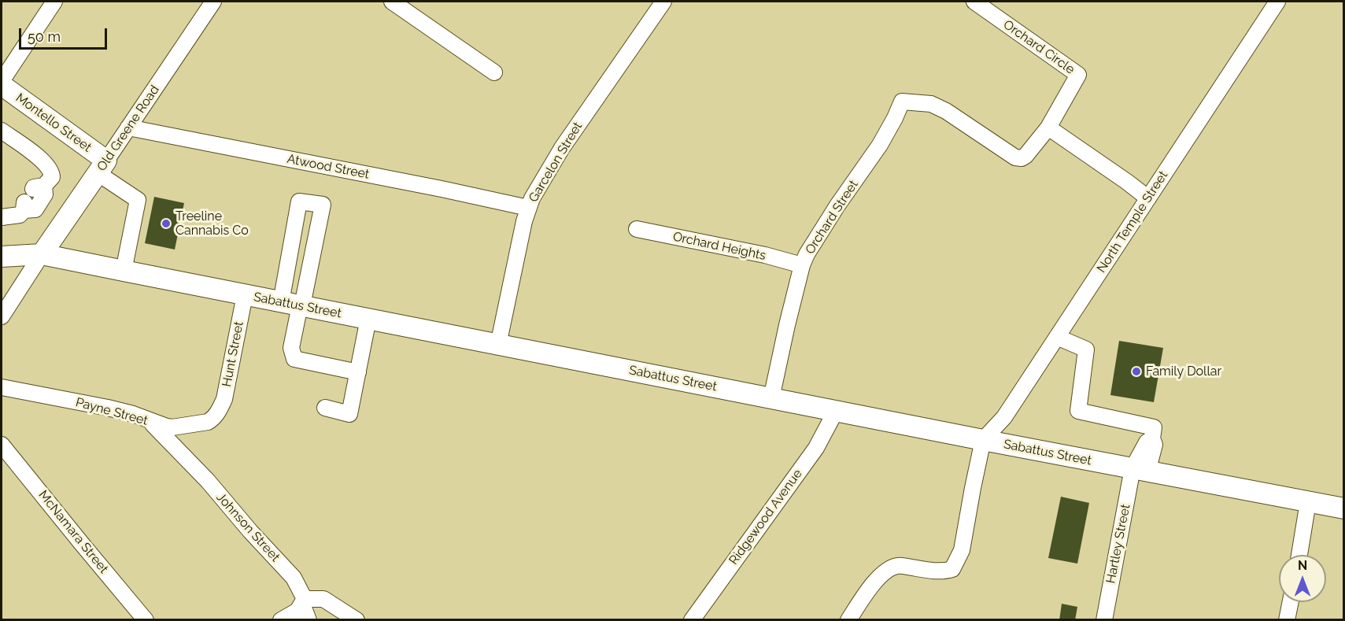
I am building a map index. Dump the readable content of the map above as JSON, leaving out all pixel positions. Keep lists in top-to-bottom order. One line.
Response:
{"streets":{"main road":["Montello Street","Old Greene Road","Sabattus Street"],"street":["Orchard Circle","Garcelon Street","Atwood Street","Orchard Street","North Temple Street","Orchard Heights","Hunt Street","Payne Street","Ridgewood Avenue","Johnson Street","McNamara Street","Hartley Street"]},"crossings":[["Orchard Circle","Orchard Street"],["Montello Street","Old Greene Road"],["Old Greene Road","Atwood Street"],["Old Greene Road","Sabattus Street"],["Garcelon Street","Atwood Street"],["Garcelon Street","Sabattus Street"],["Orchard Street","Orchard Heights"],["Orchard Street","Sabattus Street"],["North Temple Street","Sabattus Street"],["North Temple Street","Hartley Street"],["Sabattus Street","Hunt Street"],["Sabattus Street","Ridgewood Avenue"],["Sabattus Street","Hartley Street"],["Hunt Street","Payne Street"],["Payne Street","Johnson Street"]],"places":["Treeline Cannabis Co","Family Dollar"],"scale_bar":"50 m","north":"top"}
